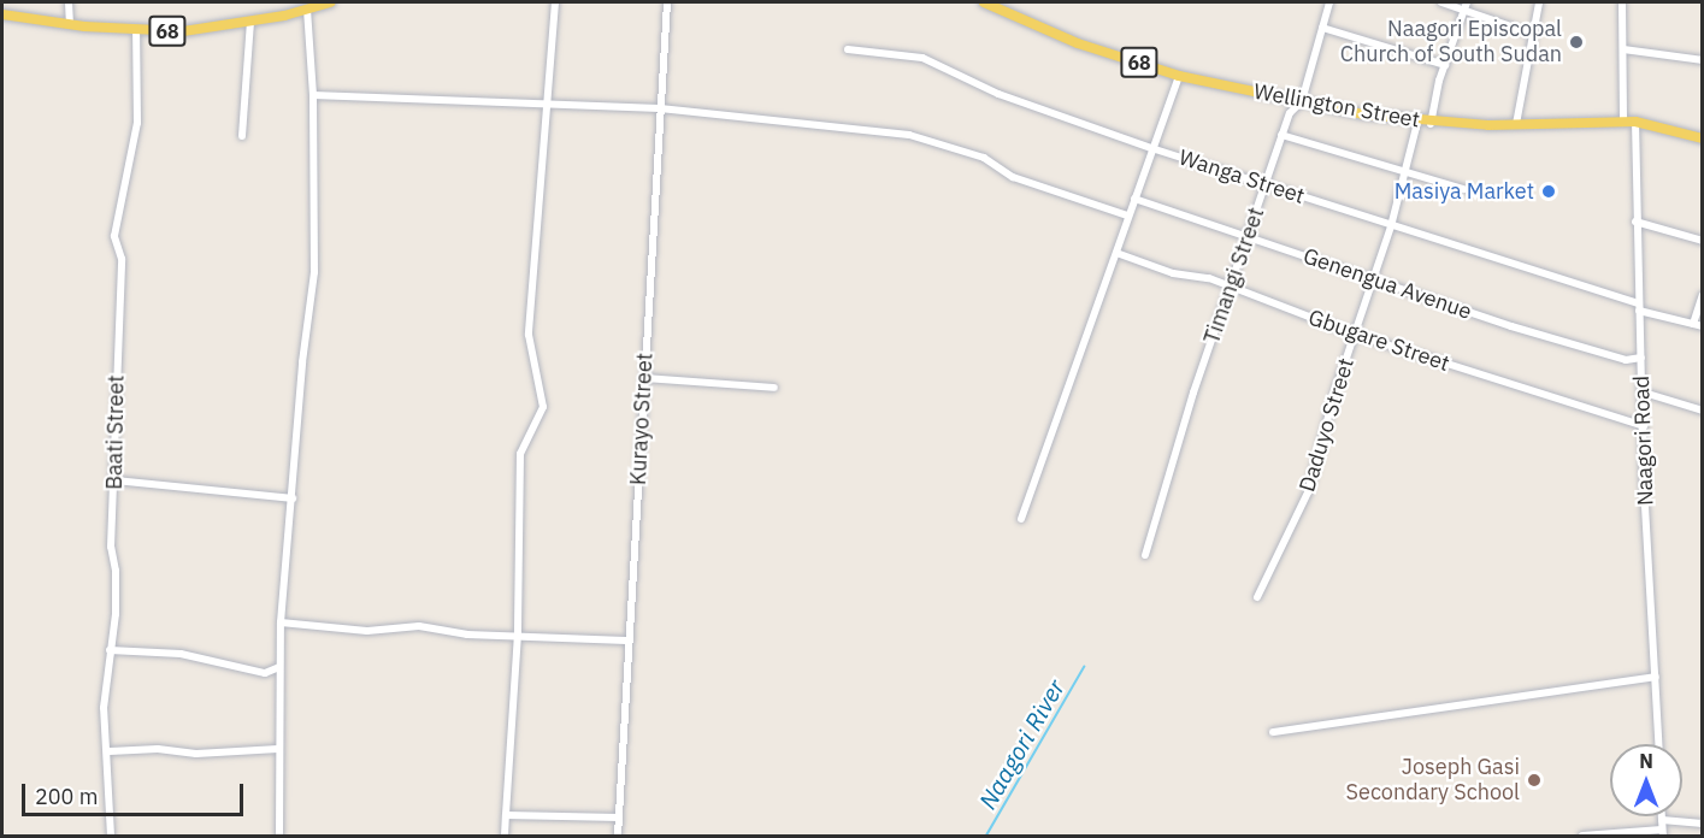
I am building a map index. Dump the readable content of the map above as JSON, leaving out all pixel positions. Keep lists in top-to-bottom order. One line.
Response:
{"streets":{"main road":["68","Wellington Street"],"street":["Wanga Street","Timangi Street","Genengua Avenue","Gbugare Street","Kurayo Street","Daduyo Street","Baati Street","Naagori Road"]},"crossings":[["68","Baati Street"],["Wellington Street","Timangi Street"],["Wellington Street","Daduyo Street"],["Wellington Street","Naagori Road"],["Wanga Street","Timangi Street"],["Wanga Street","Daduyo Street"],["Wanga Street","Naagori Road"],["Timangi Street","Genengua Avenue"],["Timangi Street","Gbugare Street"],["Genengua Avenue","Daduyo Street"],["Genengua Avenue","Naagori Road"],["Gbugare Street","Daduyo Street"],["Gbugare Street","Naagori Road"]],"water":["Naagori River"],"places":["Naagori Episcopal Church of South Sudan","Masiya Market","Joseph Gasi Secondary School"],"scale_bar":"200 m","north":"top"}
